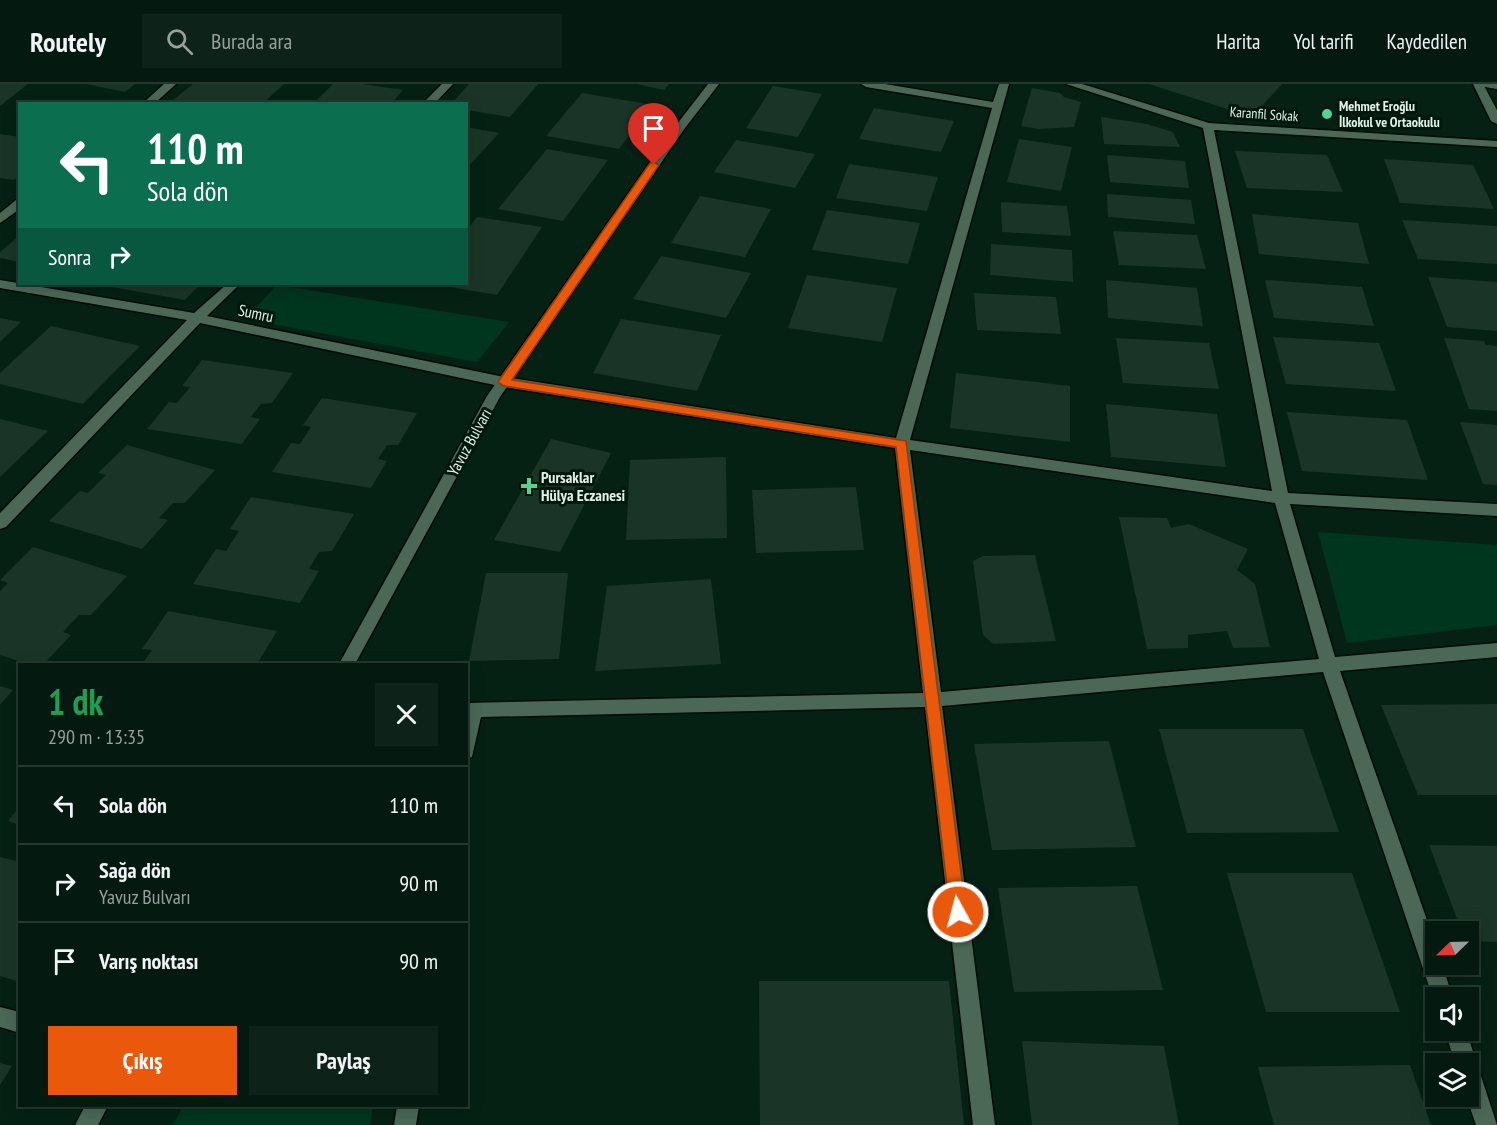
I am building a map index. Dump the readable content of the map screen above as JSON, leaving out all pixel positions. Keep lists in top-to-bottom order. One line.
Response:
{"streets":{"street":["Karanfil Sokak","Sumru","Yavuz Bulvarı"]},"crossings":[["Sumru","Yavuz Bulvarı"]],"places":{"other":["Mehmet Eroğlu İlkokul ve Ortaokulu"],"health":["Pursaklar Hülya Eczanesi"]},"north":"bottom left","page":{"header":"Routely","search":"Burada ara","nav":["Harita","Yol tarifi","Kaydedilen"],"turn":["110 m","Sola dön"],"then":"Sonra","heading":["1 dk","290 m · 13:35"],"list":[{"name":"Sola dön","value":"110 m"},{"name":"Sağa dön","note":"Yavuz Bulvarı","value":"90 m"},{"name":"Varış noktası","value":"90 m"}],"buttons":["Çıkış","Paylaş"]}}
